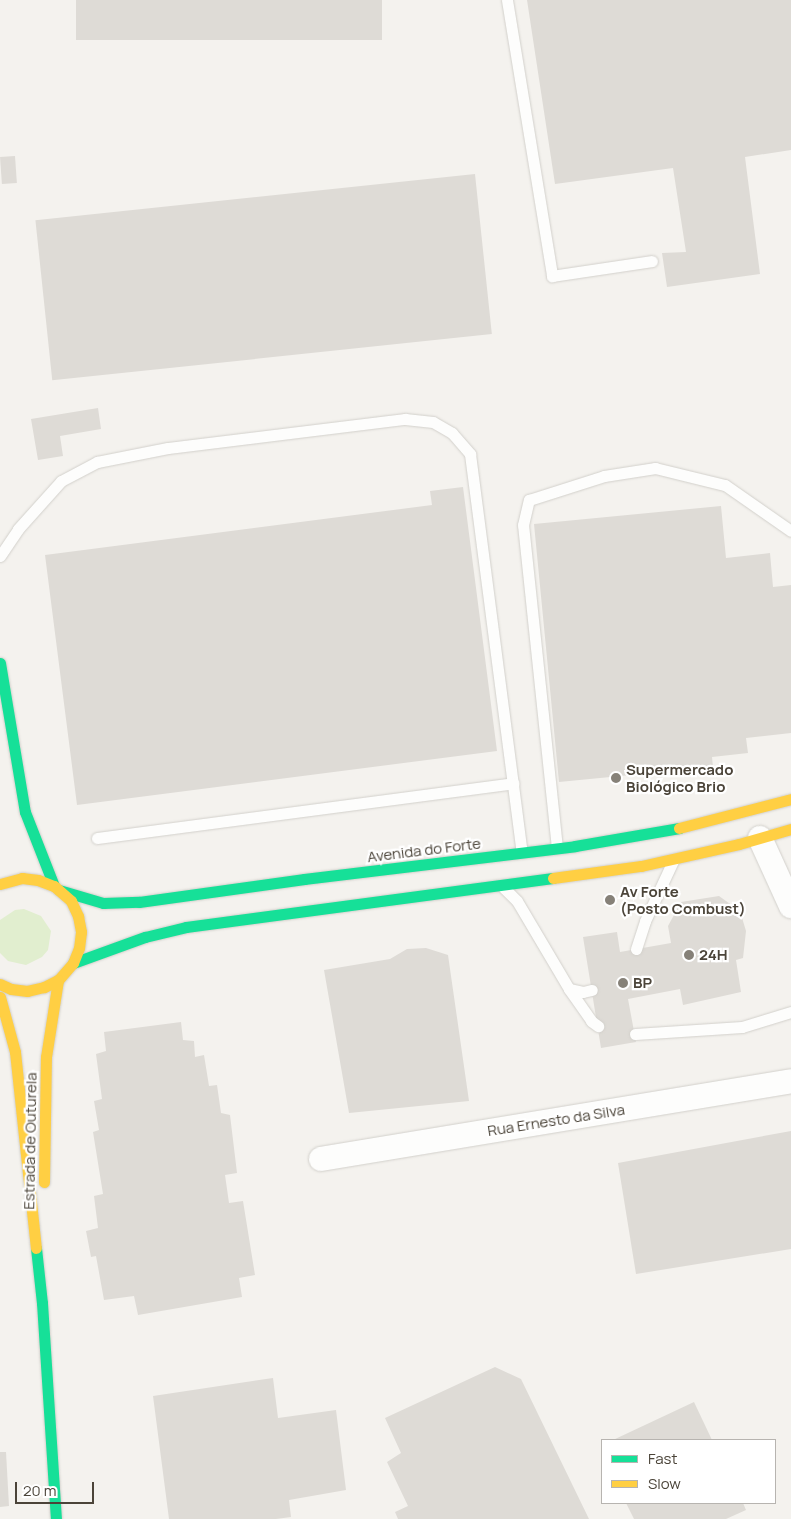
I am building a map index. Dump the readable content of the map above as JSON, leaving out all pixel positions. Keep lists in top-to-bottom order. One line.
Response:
{"streets":{"street":["Avenida do Forte","Rua Ernesto da Silva","Estrada de Outurela"]},"places":["Supermercado Biológico Brio","Av Forte (Posto Combust)","24H","BP"],"legend":["Fast","Slow"],"scale_bar":"20 m"}
